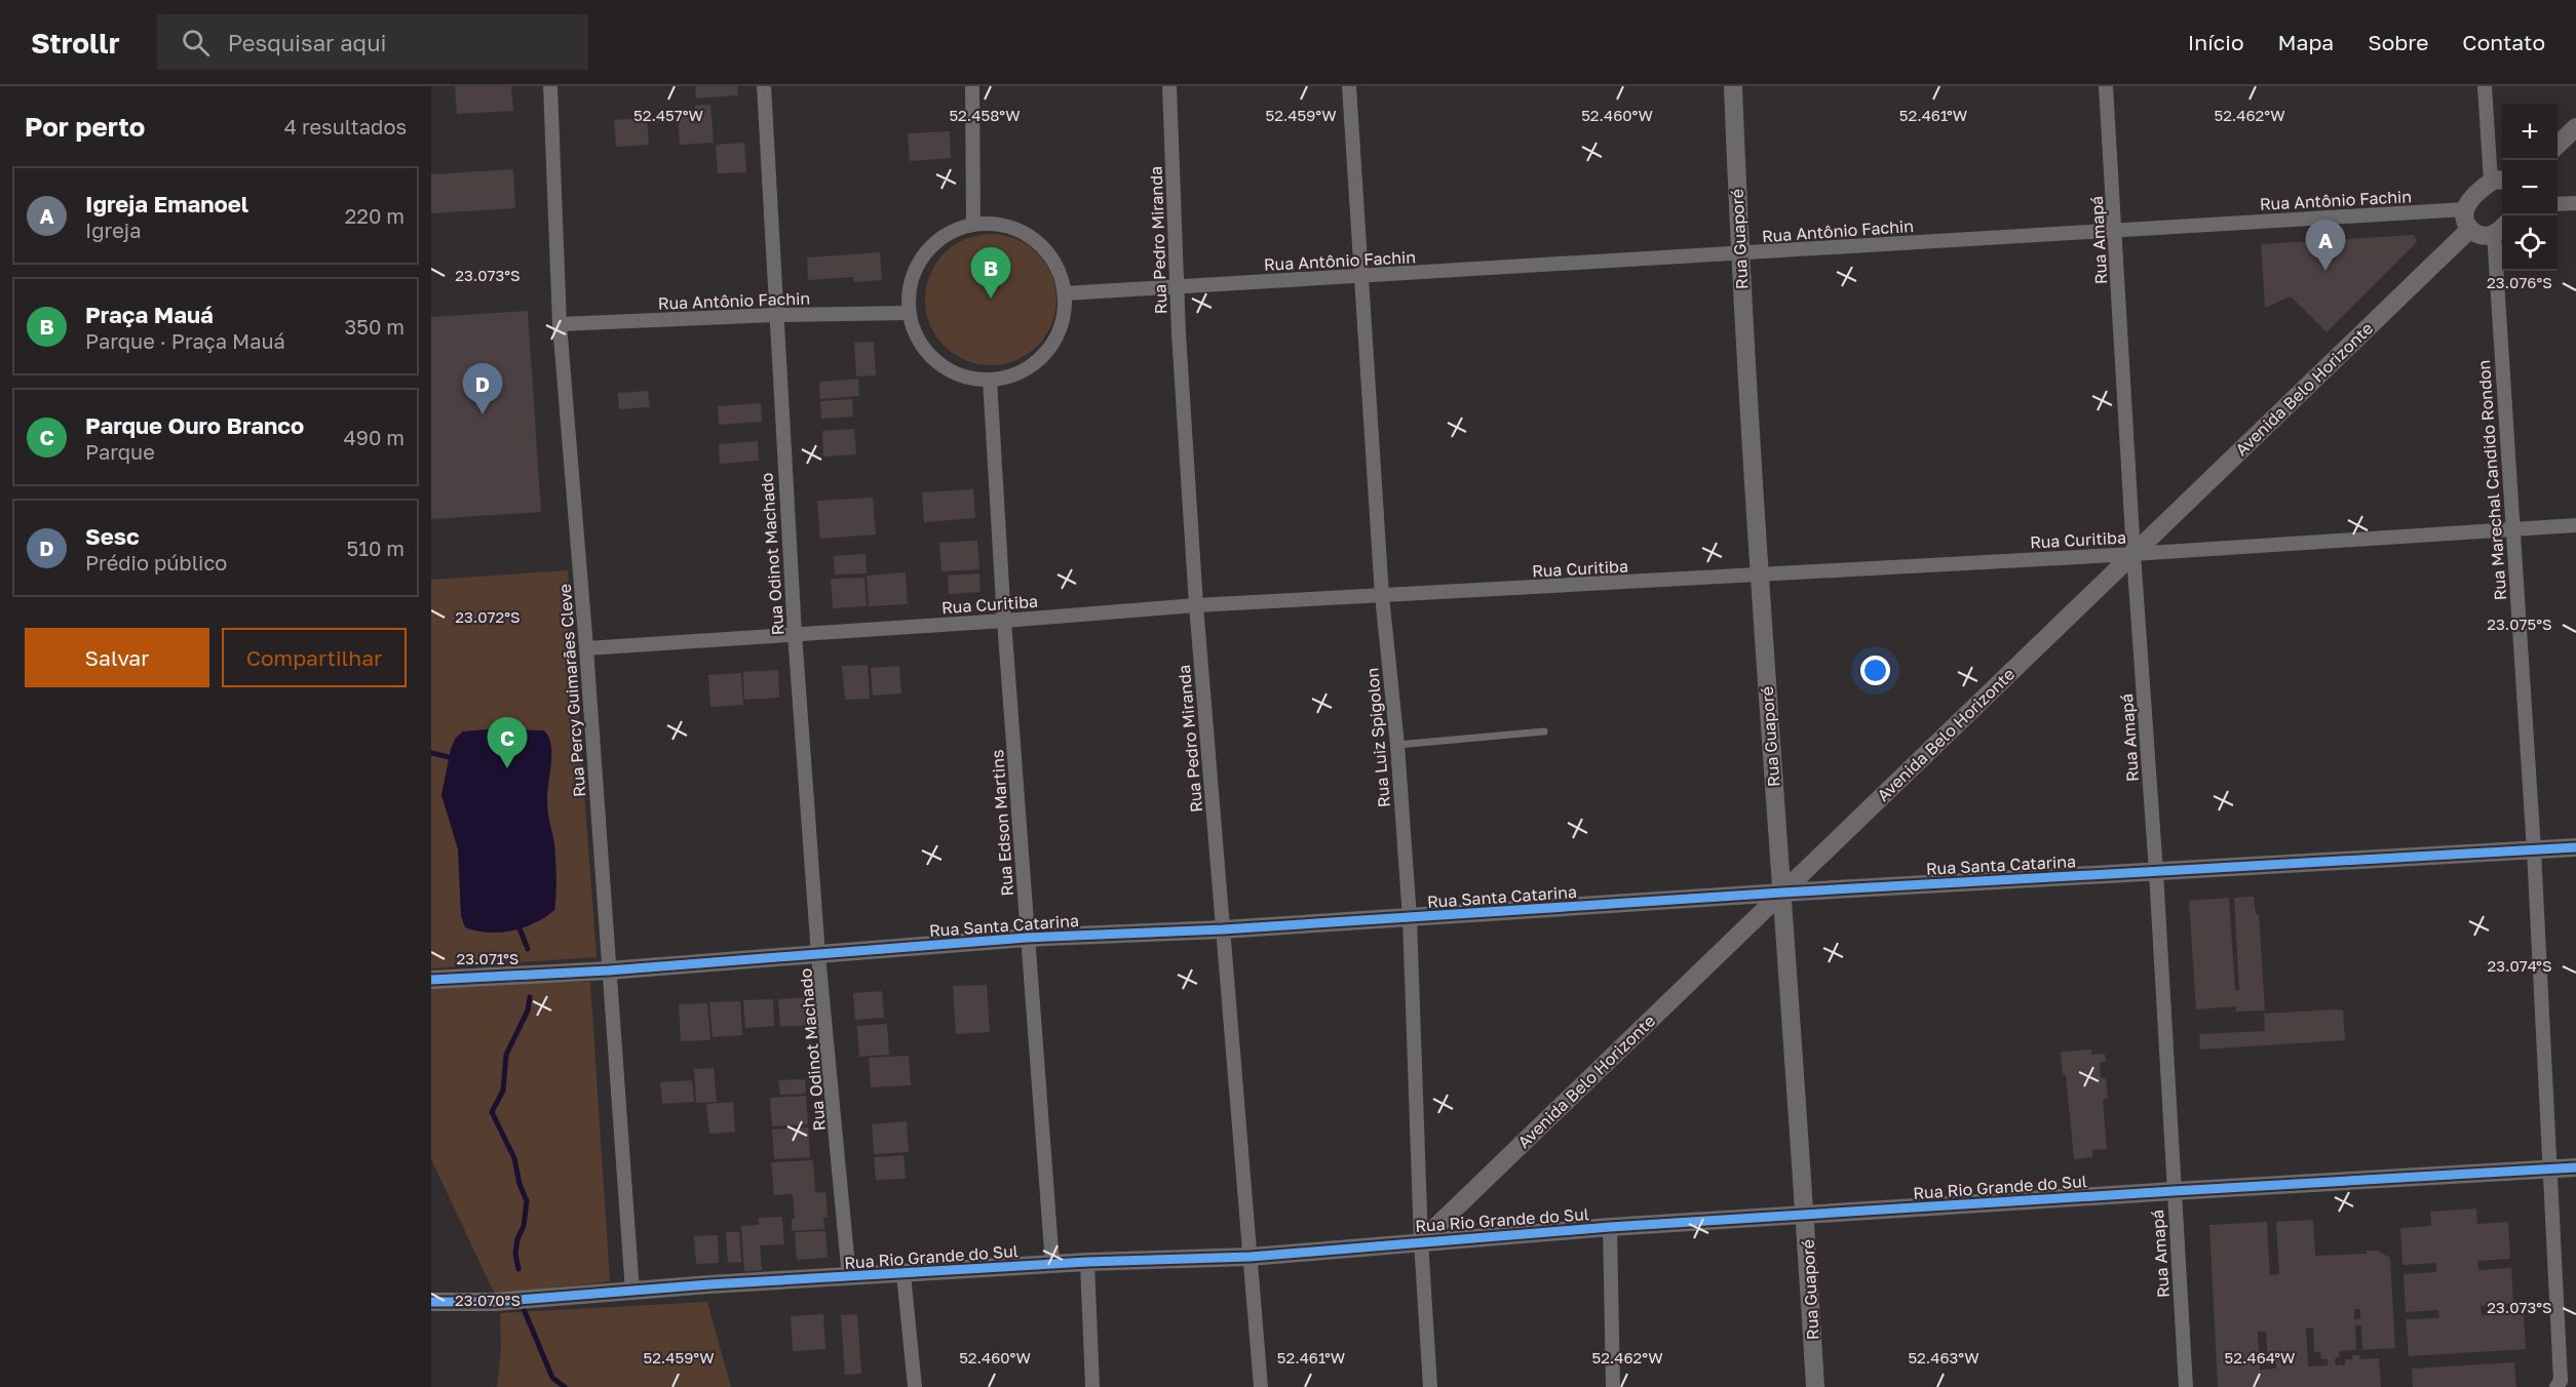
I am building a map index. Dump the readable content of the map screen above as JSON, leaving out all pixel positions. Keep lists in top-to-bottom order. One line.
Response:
{"streets":{"street":["Rua Antônio Fachin","Rua Guaporé","Rua Pedro Miranda","Rua Amapá","Avenida Belo Horizonte","Rua Marechal Candido Rondon","Rua Curitiba","Rua Odinot Machado","Rua Percy Guimarães Cleve","Rua Luiz Spigolon","Rua Edson Martins","Rua Santa Catarina","Rua Rio Grande do Sul"]},"crossings":[["Rua Antônio Fachin","Rua Guaporé"],["Rua Antônio Fachin","Rua Pedro Miranda"],["Rua Antônio Fachin","Rua Amapá"],["Rua Antônio Fachin","Rua Odinot Machado"],["Rua Antônio Fachin","Rua Percy Guimarães Cleve"],["Rua Antônio Fachin","Rua Luiz Spigolon"],["Rua Antônio Fachin","Rua Edson Martins"],["Rua Guaporé","Avenida Belo Horizonte"],["Rua Guaporé","Rua Curitiba"],["Rua Guaporé","Rua Santa Catarina"],["Rua Guaporé","Rua Rio Grande do Sul"],["Rua Pedro Miranda","Rua Curitiba"],["Rua Pedro Miranda","Rua Santa Catarina"],["Rua Pedro Miranda","Rua Rio Grande do Sul"],["Rua Amapá","Avenida Belo Horizonte"],["Rua Amapá","Rua Curitiba"],["Rua Amapá","Rua Santa Catarina"],["Rua Amapá","Rua Rio Grande do Sul"],["Avenida Belo Horizonte","Rua Curitiba"],["Avenida Belo Horizonte","Rua Luiz Spigolon"],["Avenida Belo Horizonte","Rua Santa Catarina"],["Avenida Belo Horizonte","Rua Rio Grande do Sul"],["Rua Marechal Candido Rondon","Rua Curitiba"],["Rua Marechal Candido Rondon","Rua Santa Catarina"],["Rua Marechal Candido Rondon","Rua Rio Grande do Sul"],["Rua Curitiba","Rua Odinot Machado"],["Rua Curitiba","Rua Percy Guimarães Cleve"],["Rua Curitiba","Rua Luiz Spigolon"],["Rua Curitiba","Rua Edson Martins"],["Rua Odinot Machado","Rua Santa Catarina"],["Rua Odinot Machado","Rua Rio Grande do Sul"],["Rua Percy Guimarães Cleve","Rua Santa Catarina"],["Rua Percy Guimarães Cleve","Rua Rio Grande do Sul"],["Rua Luiz Spigolon","Rua Santa Catarina"],["Rua Luiz Spigolon","Rua Rio Grande do Sul"],["Rua Edson Martins","Rua Santa Catarina"],["Rua Edson Martins","Rua Rio Grande do Sul"]],"page":{"header":"Strollr","search":"Pesquisar aqui","nav":["Início","Mapa","Sobre","Contato"],"heading":["Por perto","4 resultados"],"map_buttons":["+","−"],"list":[{"mark":"A","name":"Igreja Emanoel","note":"Igreja","value":"220 m"},{"mark":"B","name":"Praça Mauá","note":"Parque · Praça Mauá","value":"350 m"},{"mark":"C","name":"Parque Ouro Branco","note":"Parque","value":"490 m"},{"mark":"D","name":"Sesc","note":"Prédio público","value":"510 m"}],"pins":["A","B","D","C"],"buttons":["Salvar","Compartilhar"]},"coordinates":["52.457°W","52.458°W","52.459°W","52.460°W","52.461°W","52.462°W","23.073°S","23.076°S","23.072°S","23.075°S","23.071°S","23.074°S","23.070°S","52.463°W","52.464°W"]}
